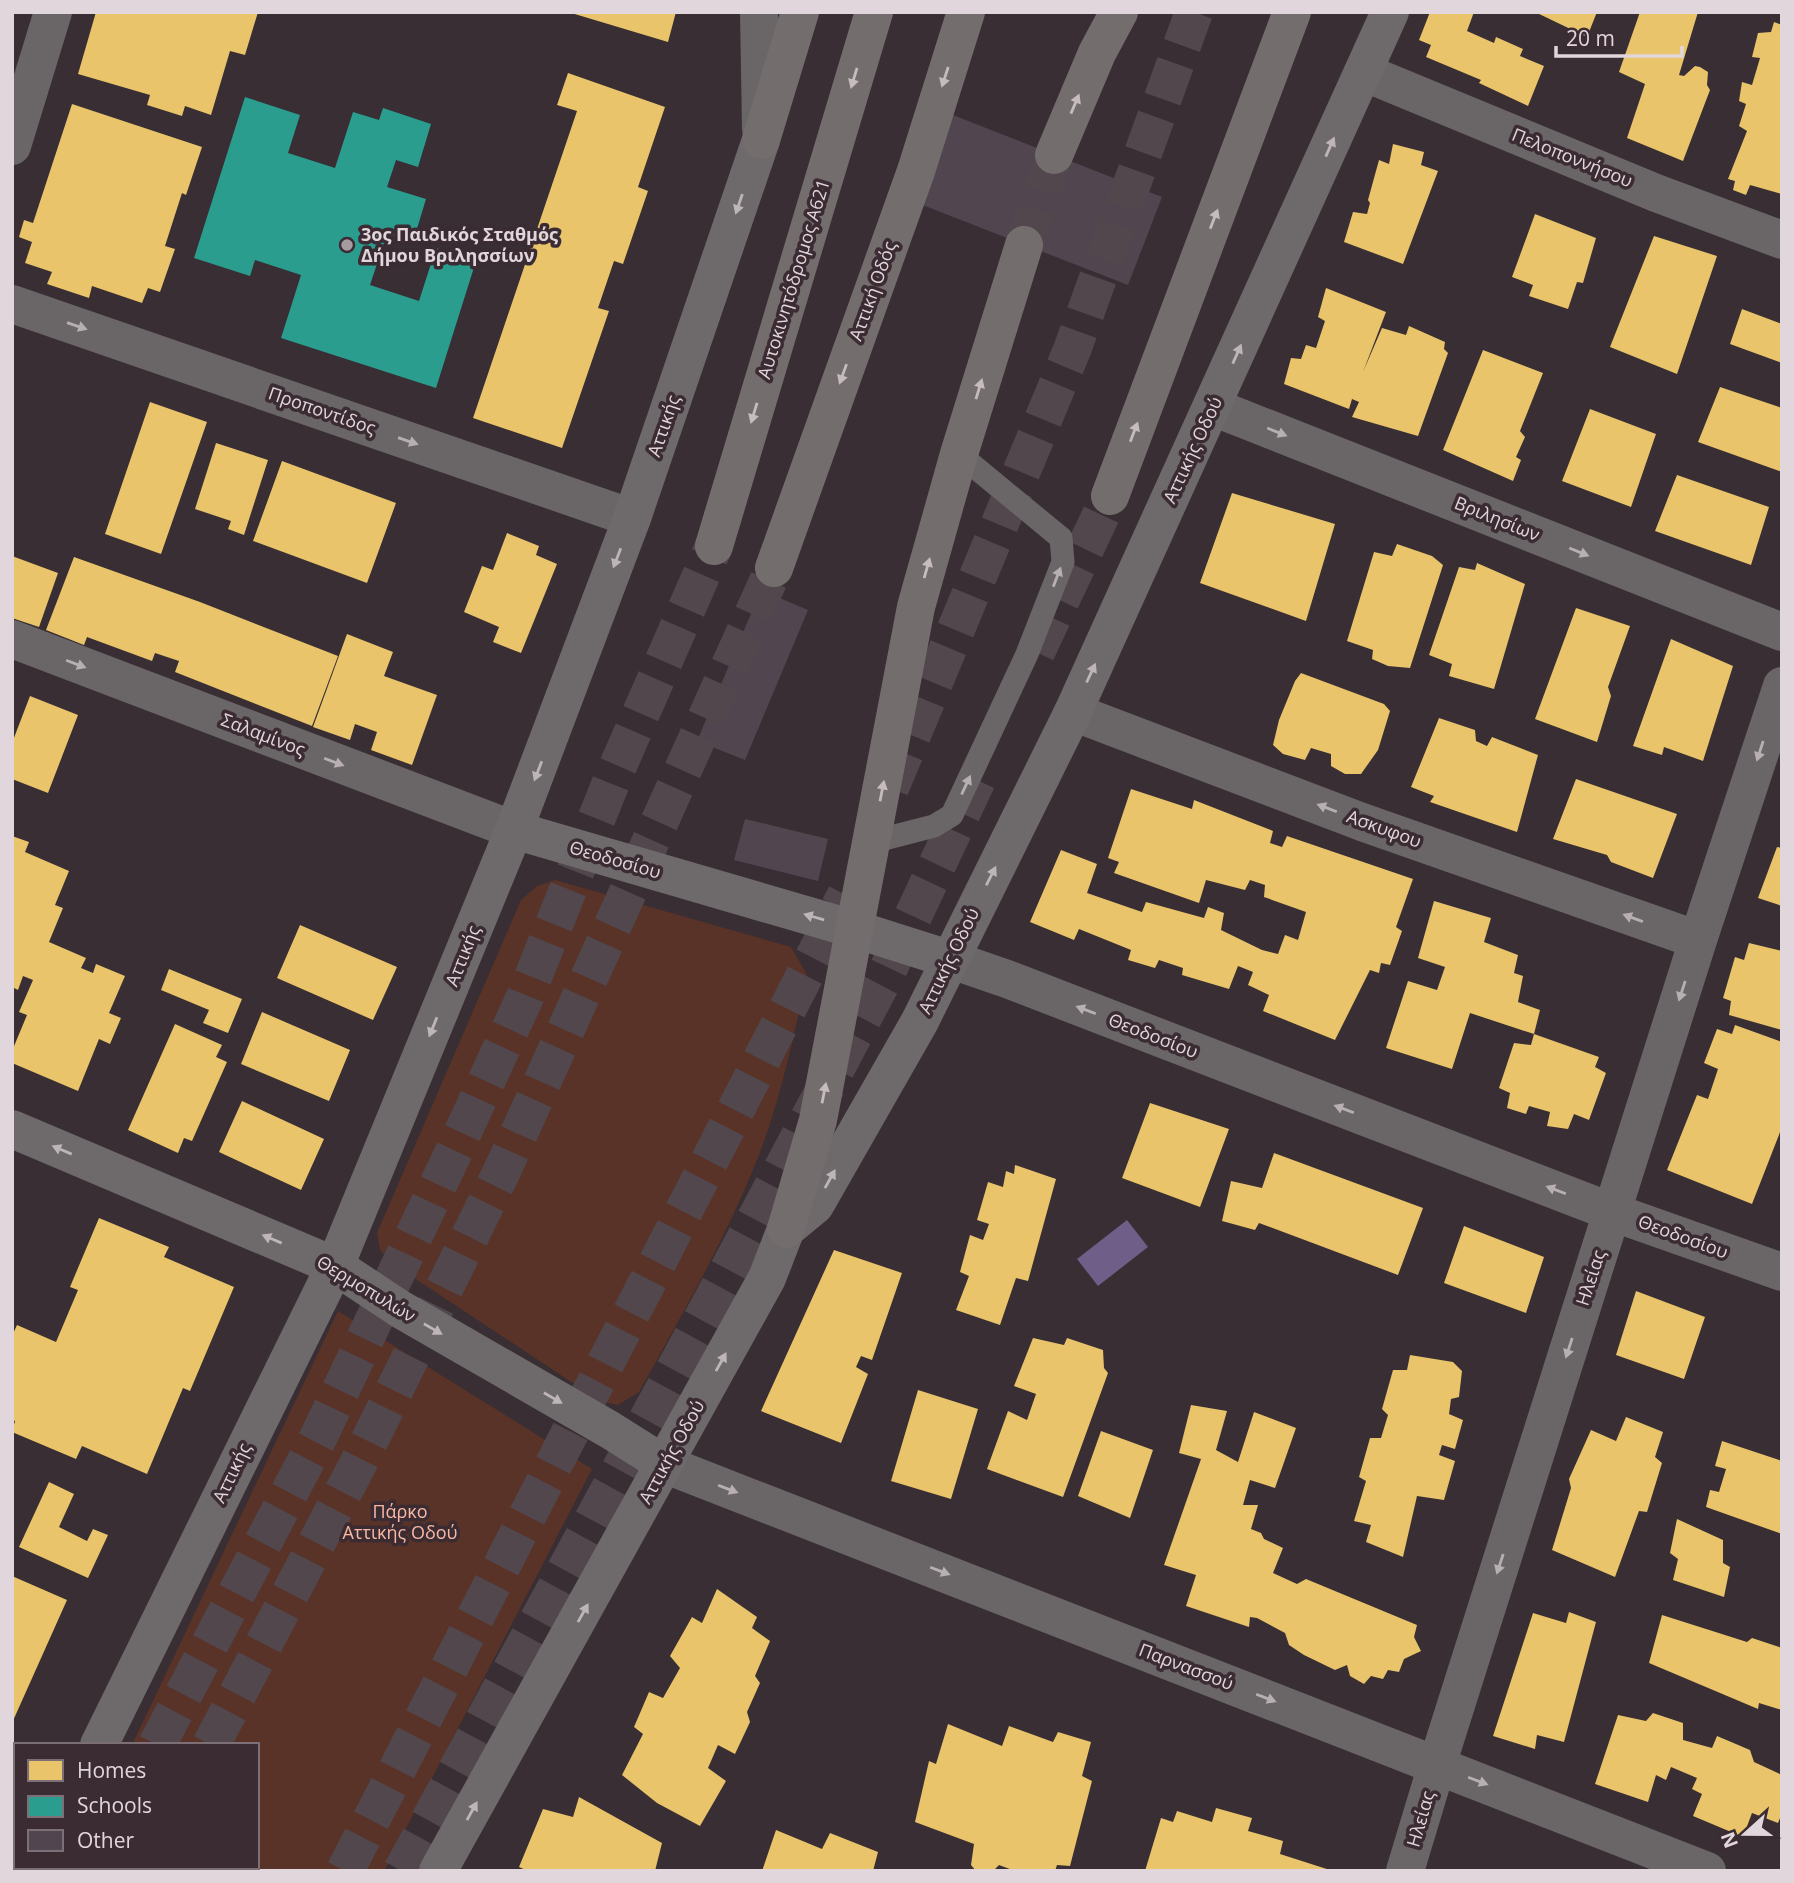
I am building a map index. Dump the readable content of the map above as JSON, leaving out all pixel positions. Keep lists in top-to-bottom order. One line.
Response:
{"streets":{"highway":["Αυτοκινητόδρομος Α621","Αττική Οδός"],"street":["Πελοποννήσου","Προποντίδος","Αττικής","Αττικής Οδού","Βριλησίων","Σαλαμίνος","Ασκυφου","Θεοδοσίου","Ηλείας","Θερμοπυλών","Παρνασσού"]},"crossings":[["Πελοποννήσου","Αττικής Οδού"],["Προποντίδος","Αττικής"],["Αττικής","Σαλαμίνος"],["Αττικής","Θεοδοσίου"],["Αττικής","Θερμοπυλών"],["Αττικής Οδού","Βριλησίων"],["Αττικής Οδού","Ασκυφου"],["Αττικής Οδού","Θεοδοσίου"],["Αττικής Οδού","Θερμοπυλών"],["Αττικής Οδού","Παρνασσού"],["Σαλαμίνος","Θεοδοσίου"],["Ασκυφου","Ηλείας"],["Θεοδοσίου","Ηλείας"],["Ηλείας","Παρνασσού"],["Θερμοπυλών","Παρνασσού"]],"one_way":["Προποντίδος","Αττικής","Αττικής Οδού","Βριλησίων","Σαλαμίνος","Ασκυφου","Θεοδοσίου","Ηλείας","Παρνασσού"],"parks":["Πάρκο Αττικής Οδού"],"places":["3ος Παιδικός Σταθμός Δήμου Βριλησσίων"],"legend":["Homes","Schools","Other"],"scale_bar":"20 m","north":"left"}
